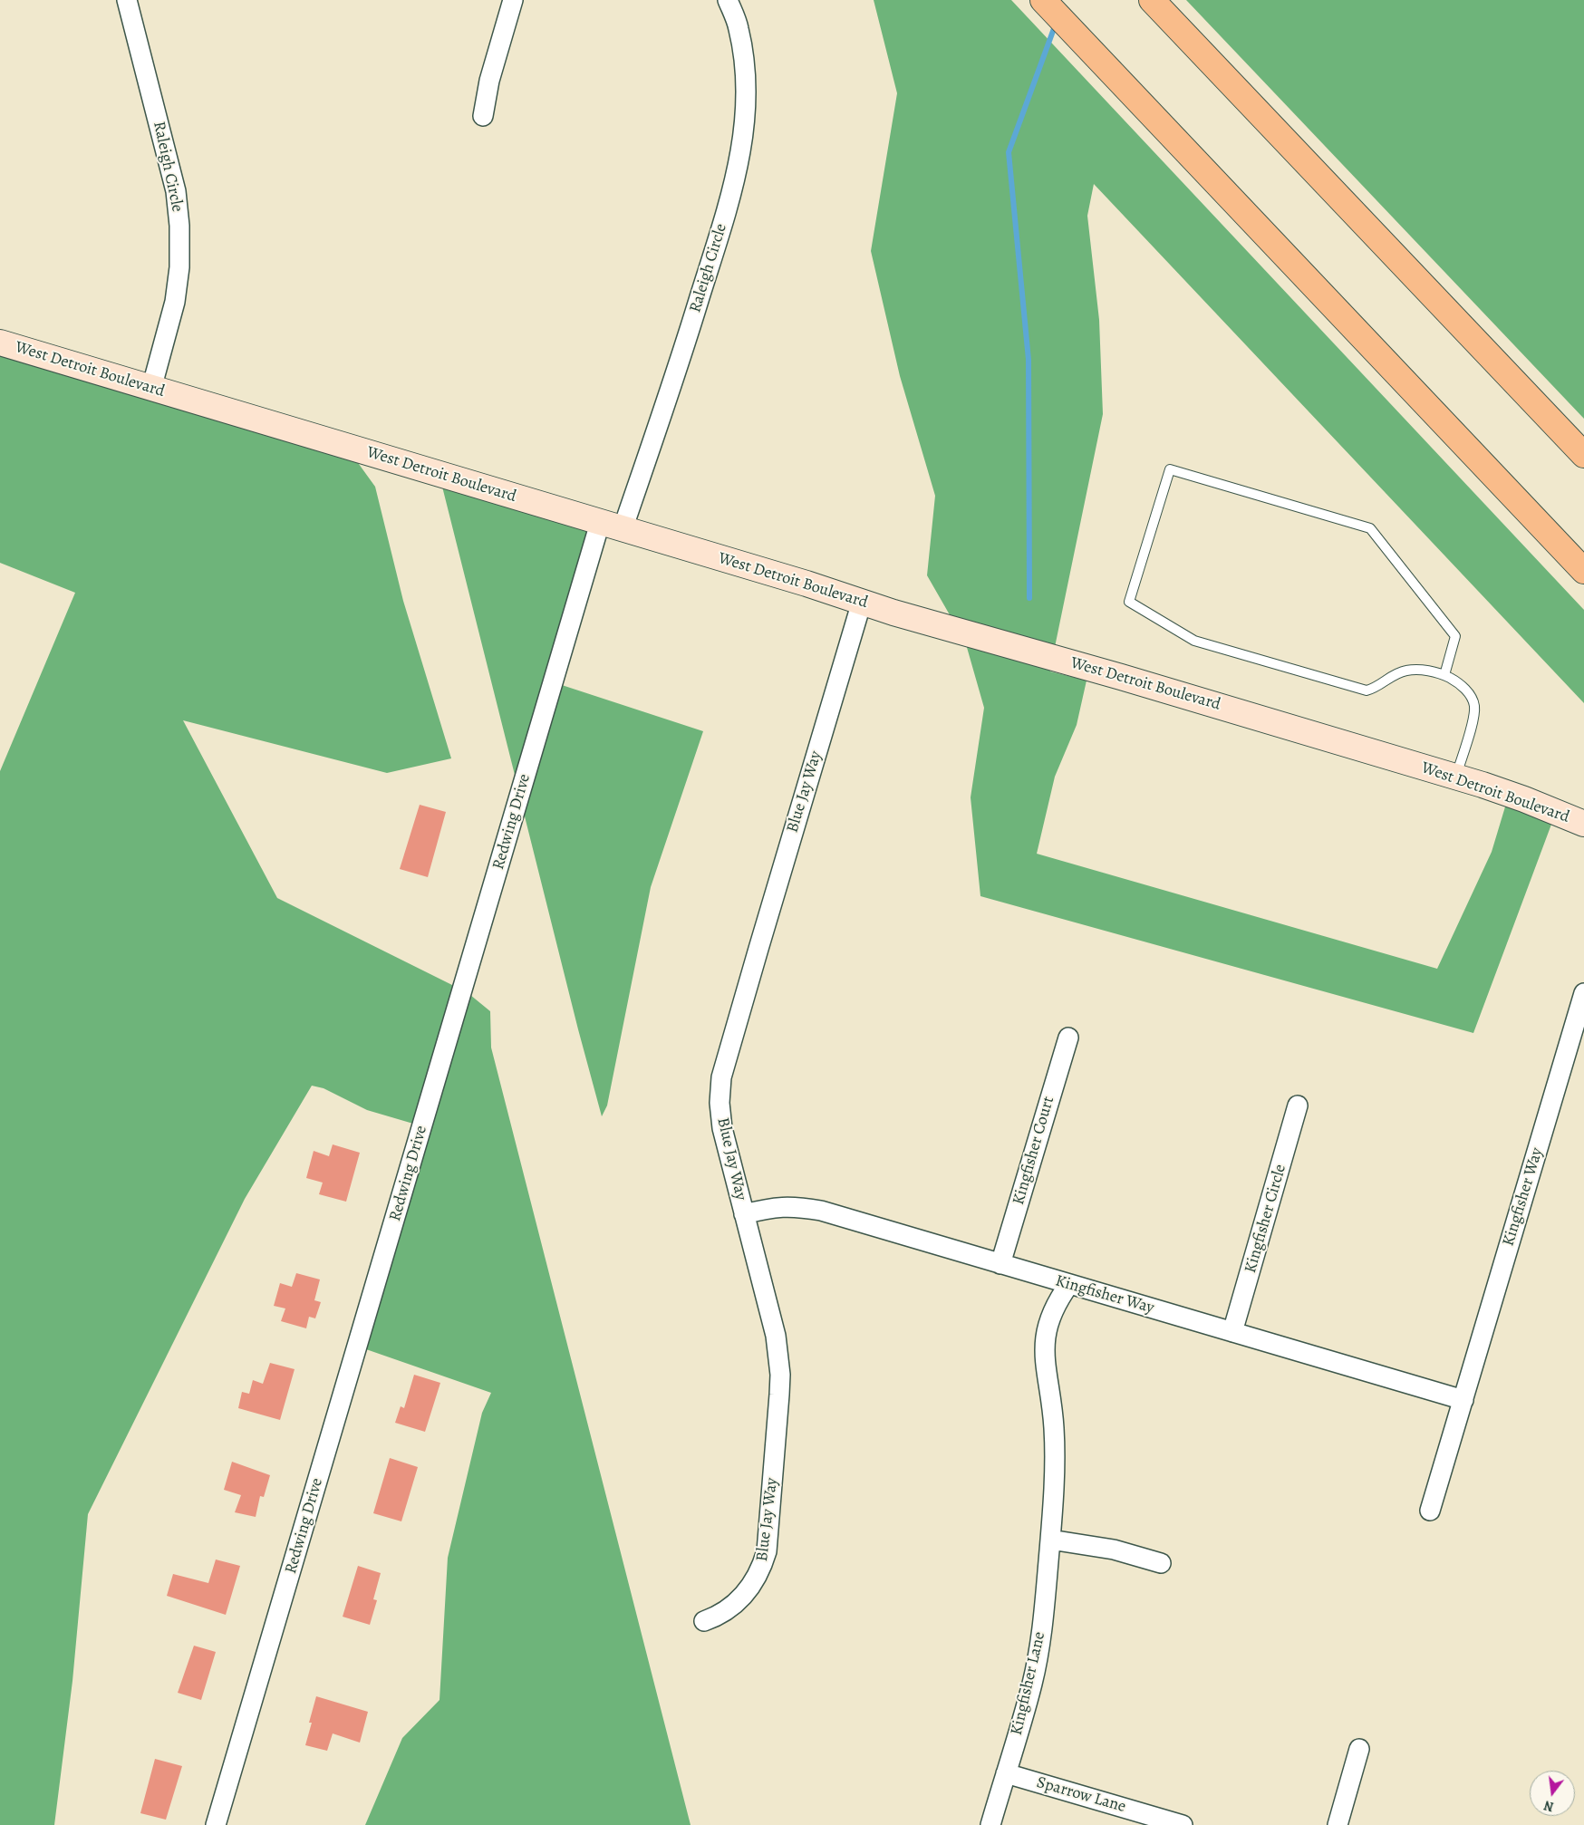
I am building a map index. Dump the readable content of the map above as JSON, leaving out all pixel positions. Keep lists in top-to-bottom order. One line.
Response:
{"streets":{"street":["Raleigh Circle","West Detroit Boulevard","Blue Jay Way","Redwing Drive","Kingfisher Court","Kingfisher Way","Kingfisher Circle","Kingfisher Lane","Sparrow Lane"]},"crossings":[["Raleigh Circle","West Detroit Boulevard"],["Raleigh Circle","Redwing Drive"],["West Detroit Boulevard","Blue Jay Way"],["West Detroit Boulevard","Redwing Drive"],["Blue Jay Way","Kingfisher Way"],["Kingfisher Court","Kingfisher Way"],["Kingfisher Way","Kingfisher Circle"],["Kingfisher Way","Kingfisher Lane"],["Kingfisher Lane","Sparrow Lane"]],"north":"bottom"}
